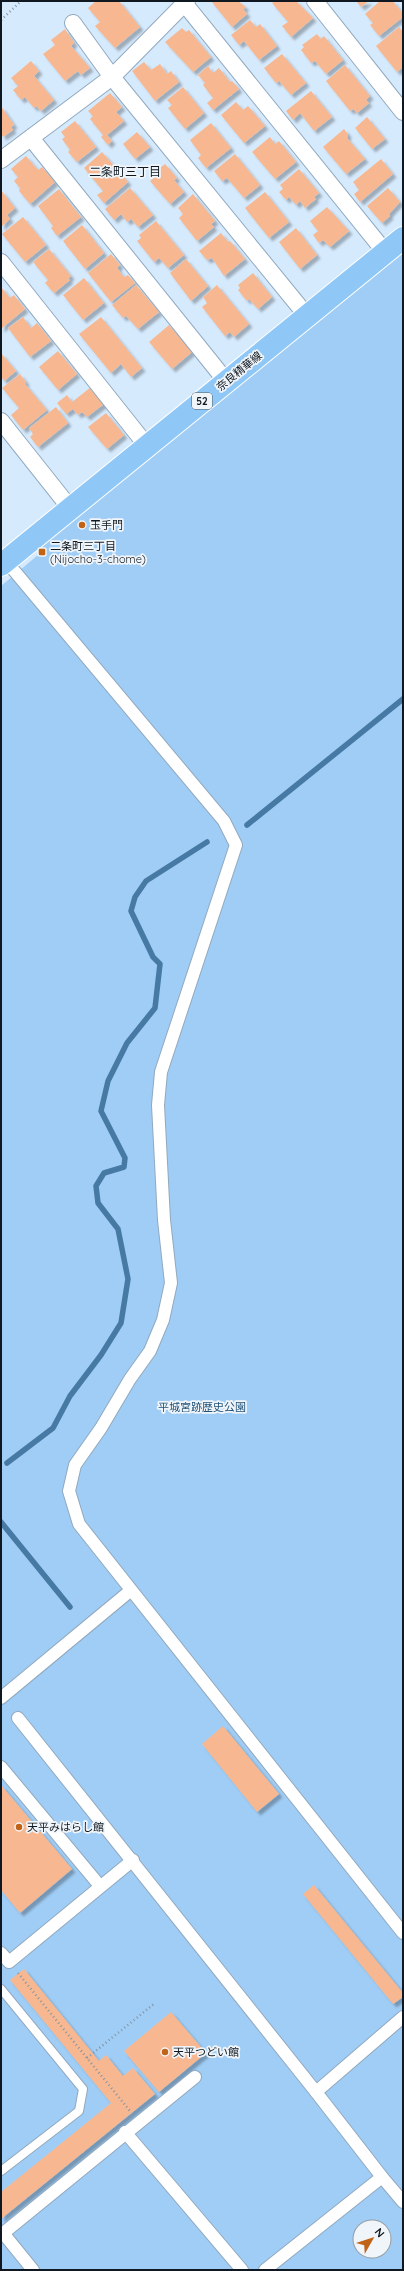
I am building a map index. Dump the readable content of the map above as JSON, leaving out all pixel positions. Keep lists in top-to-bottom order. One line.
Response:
{"streets":{"main road":["奈良精華線","52"]},"districts":["二条町三丁目"],"parks":["平城宮跡歴史公園"],"places":{"other":["玉手門","天平みはらし館","天平つどい館"],"transit":["二条町三丁目 (Nijocho-3-chome)"]},"north":"top right"}
